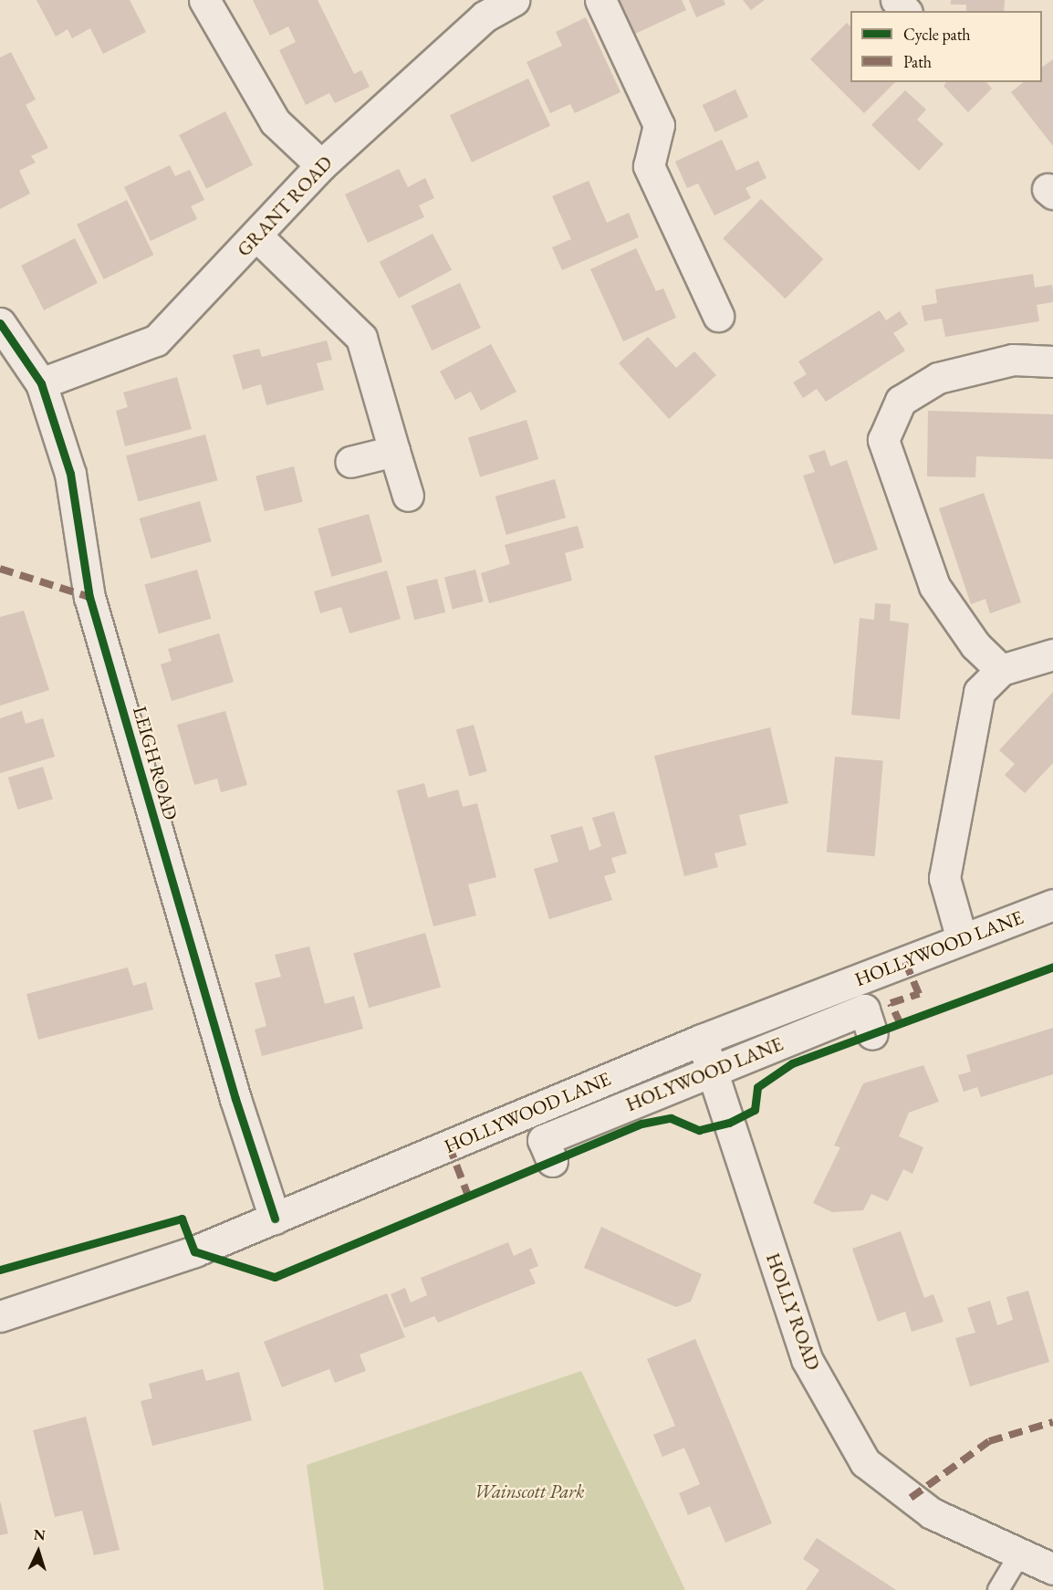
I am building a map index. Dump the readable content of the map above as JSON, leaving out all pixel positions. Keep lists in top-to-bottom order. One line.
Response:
{"streets":{"street":["GRANT ROAD","LEIGH ROAD","HOLLYWOOD LANE","HOLYWOOD LANE","HOLLY ROAD"]},"crossings":[["GRANT ROAD","LEIGH ROAD"],["LEIGH ROAD","HOLLYWOOD LANE"],["HOLLYWOOD LANE","HOLLY ROAD"],["HOLYWOOD LANE","HOLLY ROAD"]],"parks":["Wainscott Park"],"legend":["Cycle path","Path"],"north":"top"}
